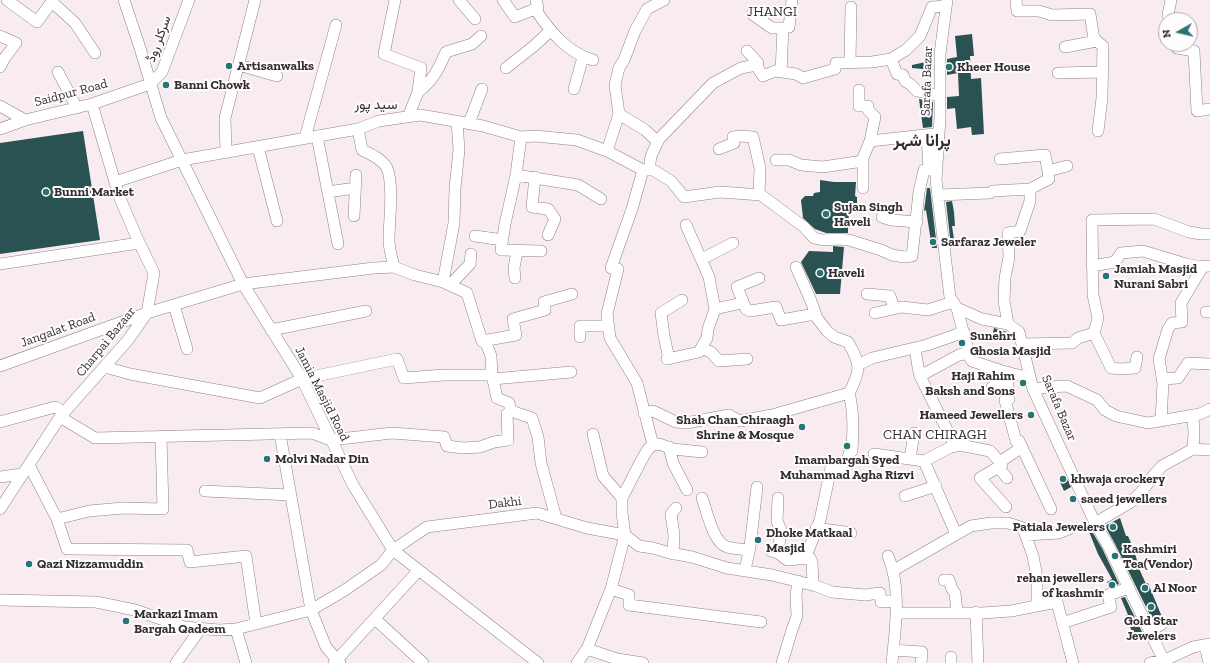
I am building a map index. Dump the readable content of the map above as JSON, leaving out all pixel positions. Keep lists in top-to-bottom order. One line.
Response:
{"streets":{"street":["سرکلر روڈ","Sarafa Bazar","Saidpur Road","Jangalat Road","Charpai Bazaar","Jamia Masjid Road","Dakhi"]},"crossings":[["سرکلر روڈ","Saidpur Road"],["سرکلر روڈ","Jamia Masjid Road"],["Saidpur Road","Charpai Bazaar"],["Saidpur Road","Jamia Masjid Road"],["Jangalat Road","Charpai Bazaar"],["Jangalat Road","Jamia Masjid Road"],["Jamia Masjid Road","Dakhi"]],"districts":["JHANGI","سید پور","پرانا شہر","CHAN CHIRAGH"],"places":["Artisanwalks","Kheer House","Banni Chowk","Bunni Market","Sujan Singh Haveli","Sarfaraz Jeweler","Haveli","Jamiah Masjid Nurani Sabri","Sunehri Ghosia Masjid","Haji Rahim Baksh and Sons","Hameed Jewellers","Shah Chan Chiraagh Shrine & Mosque","Imambargah Syed Muhammad Agha Rizvi","Molvi Nadar Din","khwaja crockery","saeed jewellers","Patiala Jewelers","Dhoke Matkaal Masjid","Kashmiri Tea(Vendor)","Qazi Nizzamuddin","rehan jewellers of kashmir","Al Noor","Gold Star Jewelers","Markazi Imam Bargah Qadeem"],"north":"left"}
